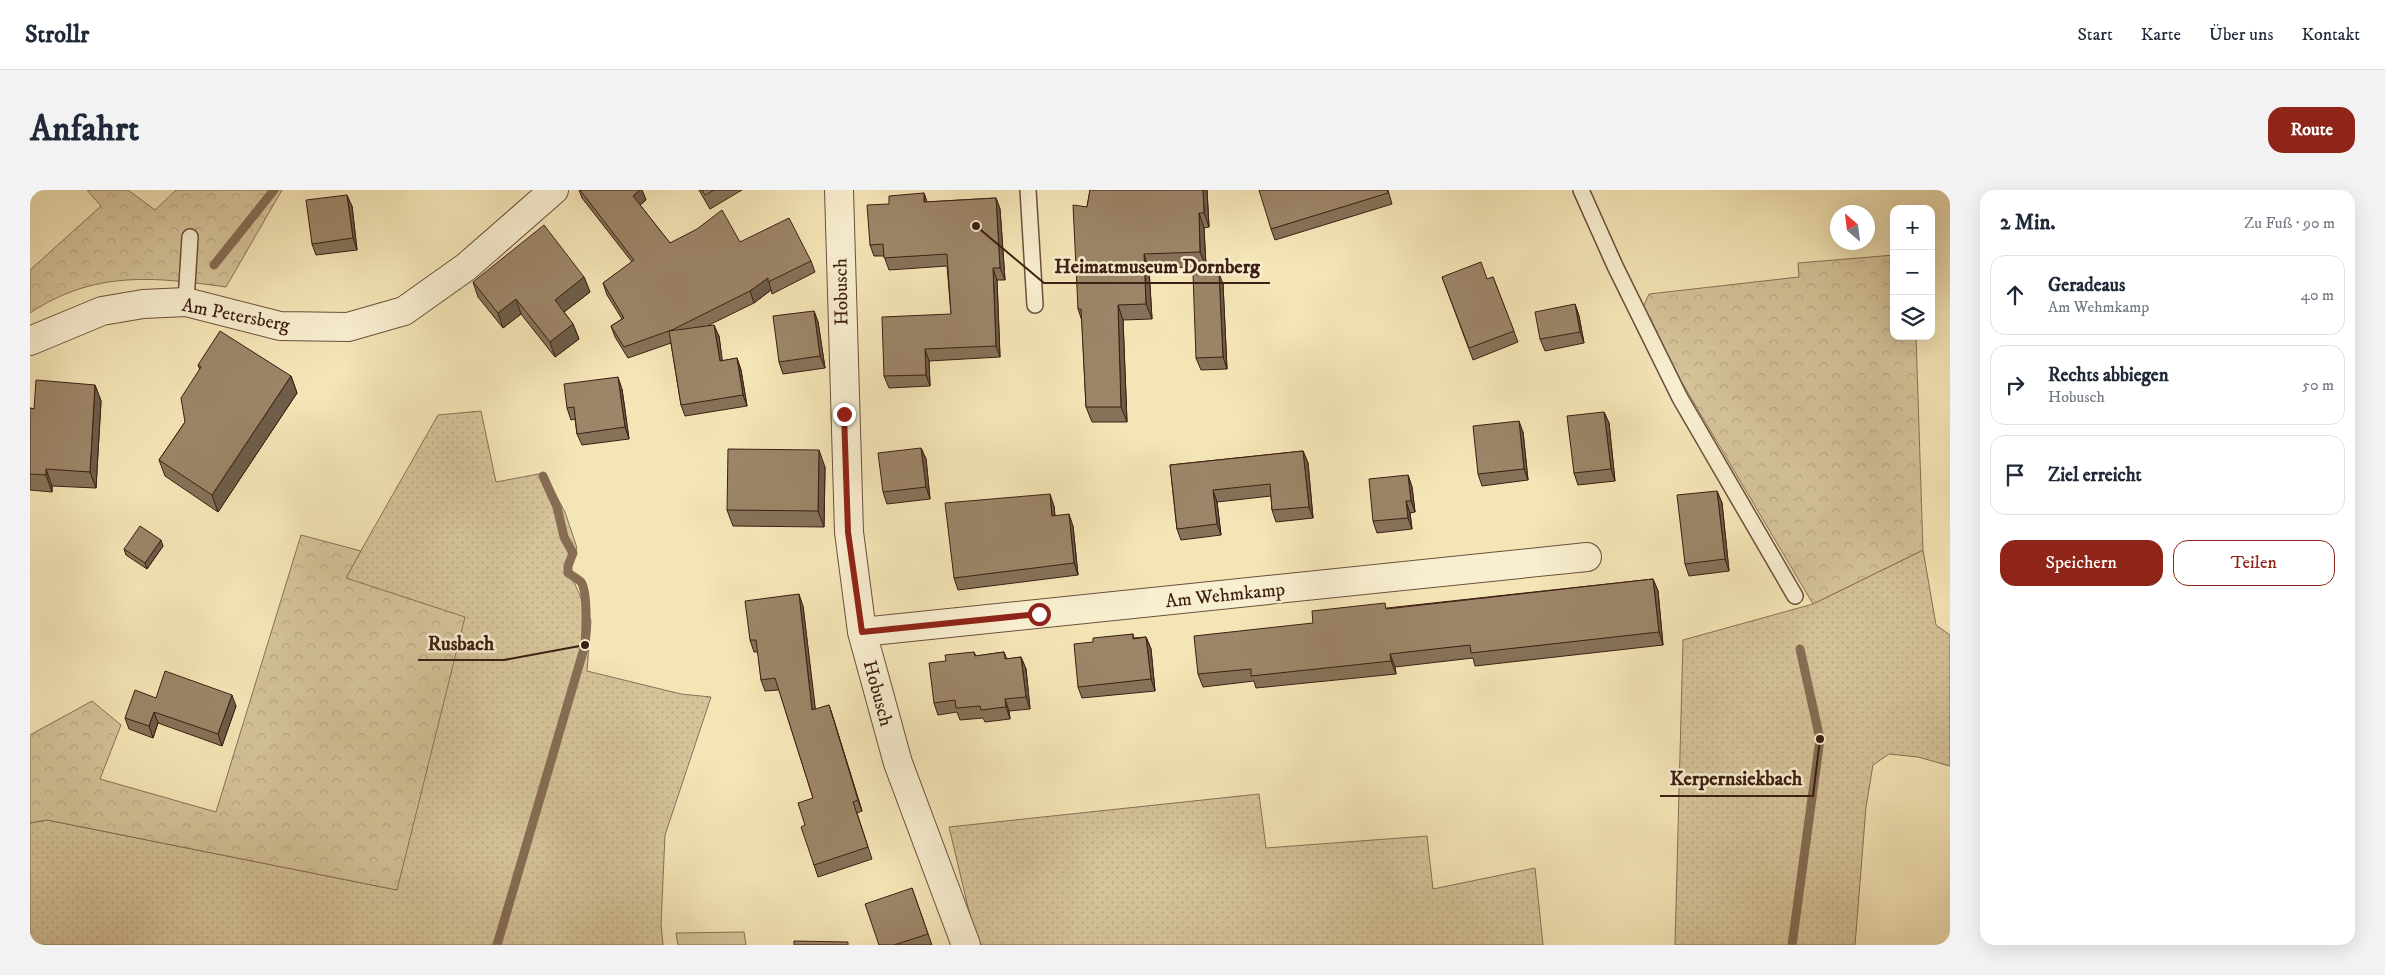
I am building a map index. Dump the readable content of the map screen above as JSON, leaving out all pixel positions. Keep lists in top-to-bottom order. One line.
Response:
{"streets":{"street":["Hobusch","Am Petersberg","Am Wehmkamp"]},"crossings":[["Hobusch","Am Wehmkamp"]],"places":["Heimatmuseum Dornberg","Rusbach","Kerpernsiekbach"],"north":"top left","page":{"header":"Strollr","nav":["Start","Karte","Über uns","Kontakt"],"buttons":["Route",["Speichern","Teilen"]],"title":"Anfahrt","heading":["2 Min.","Zu Fuß · 90 m"],"map_buttons":["+","−"],"list":[["Geradeaus","Am Wehmkamp","40 m"],["Rechts abbiegen","Hobusch","50 m"],"Ziel erreicht"]}}
